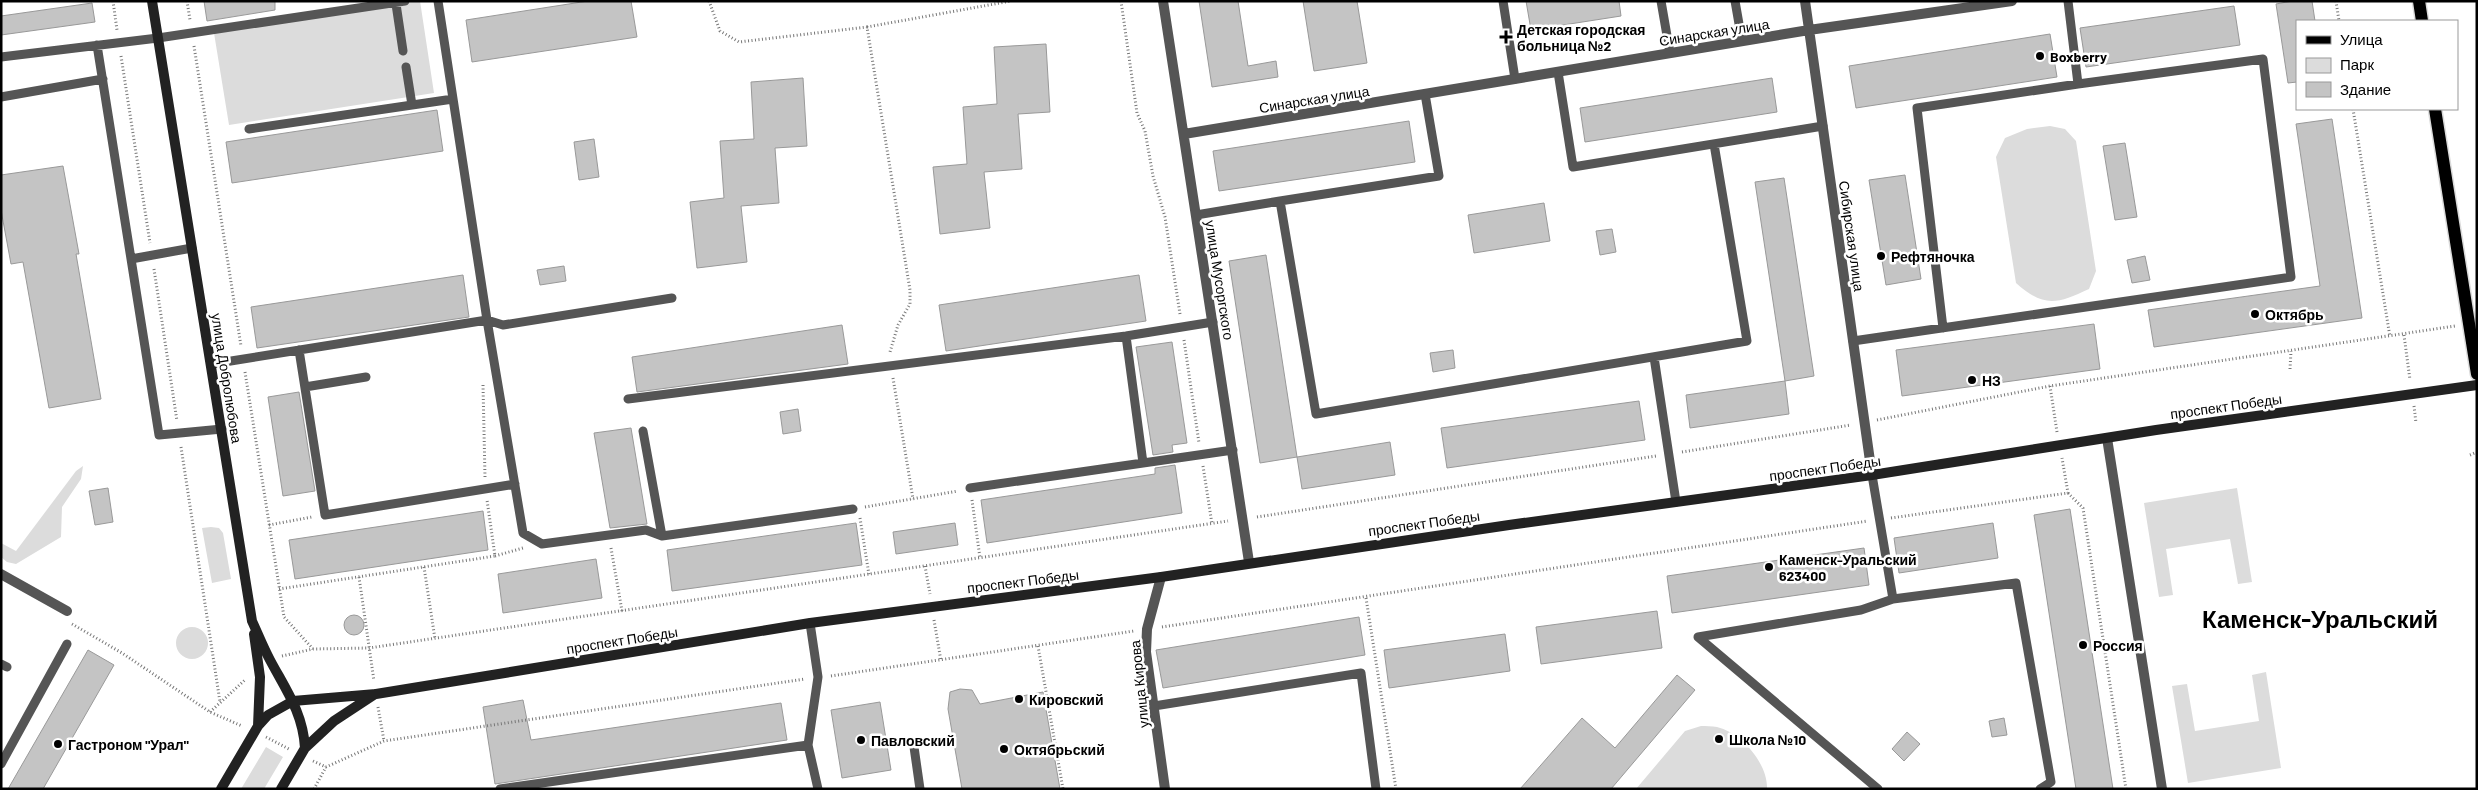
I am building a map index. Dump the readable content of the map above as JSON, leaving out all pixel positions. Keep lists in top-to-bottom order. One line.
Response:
{"streets":{"main road":["улица Добролюбова","проспект Победы"],"street":["Синарская улица","Сибирская улица","улица Мусоргского","улица Кирова"]},"crossings":[["Синарская улица","Сибирская улица"],["Синарская улица","улица Мусоргского"],["Сибирская улица","проспект Победы"],["улица Мусоргского","проспект Победы"],["улица Добролюбова","проспект Победы"],["проспект Победы","улица Кирова"]],"districts":["Каменск-Уральский"],"places":{"health":["Детская городская больница №2"],"other":["Boxberry","Рефтяночка","Октябрь","НЗ","Каменск-Уральский 623400","Россия","Кировский","Школа №10","Павловский","Гастроном \"Урал\"","Октябрьский"]},"legend":["Улица","Парк","Здание"]}
